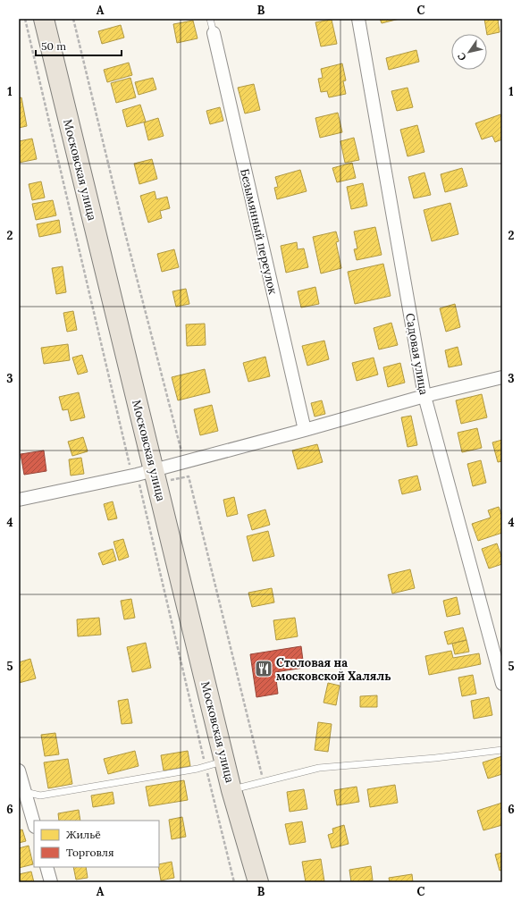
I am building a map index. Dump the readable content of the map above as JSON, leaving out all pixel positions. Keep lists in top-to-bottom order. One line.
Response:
{"streets":{"main road":["Московская улица"],"street":["Безымянный переулок","Садовая улица"]},"places":{"restaurant":["Столовая на московской Халяль"]},"legend":["Жильё","Торговля"],"scale_bar":"50 m","north":"bottom left","grid":{"columns":["A","B","C"],"rows":["1","2","3","4","5","6"]}}
